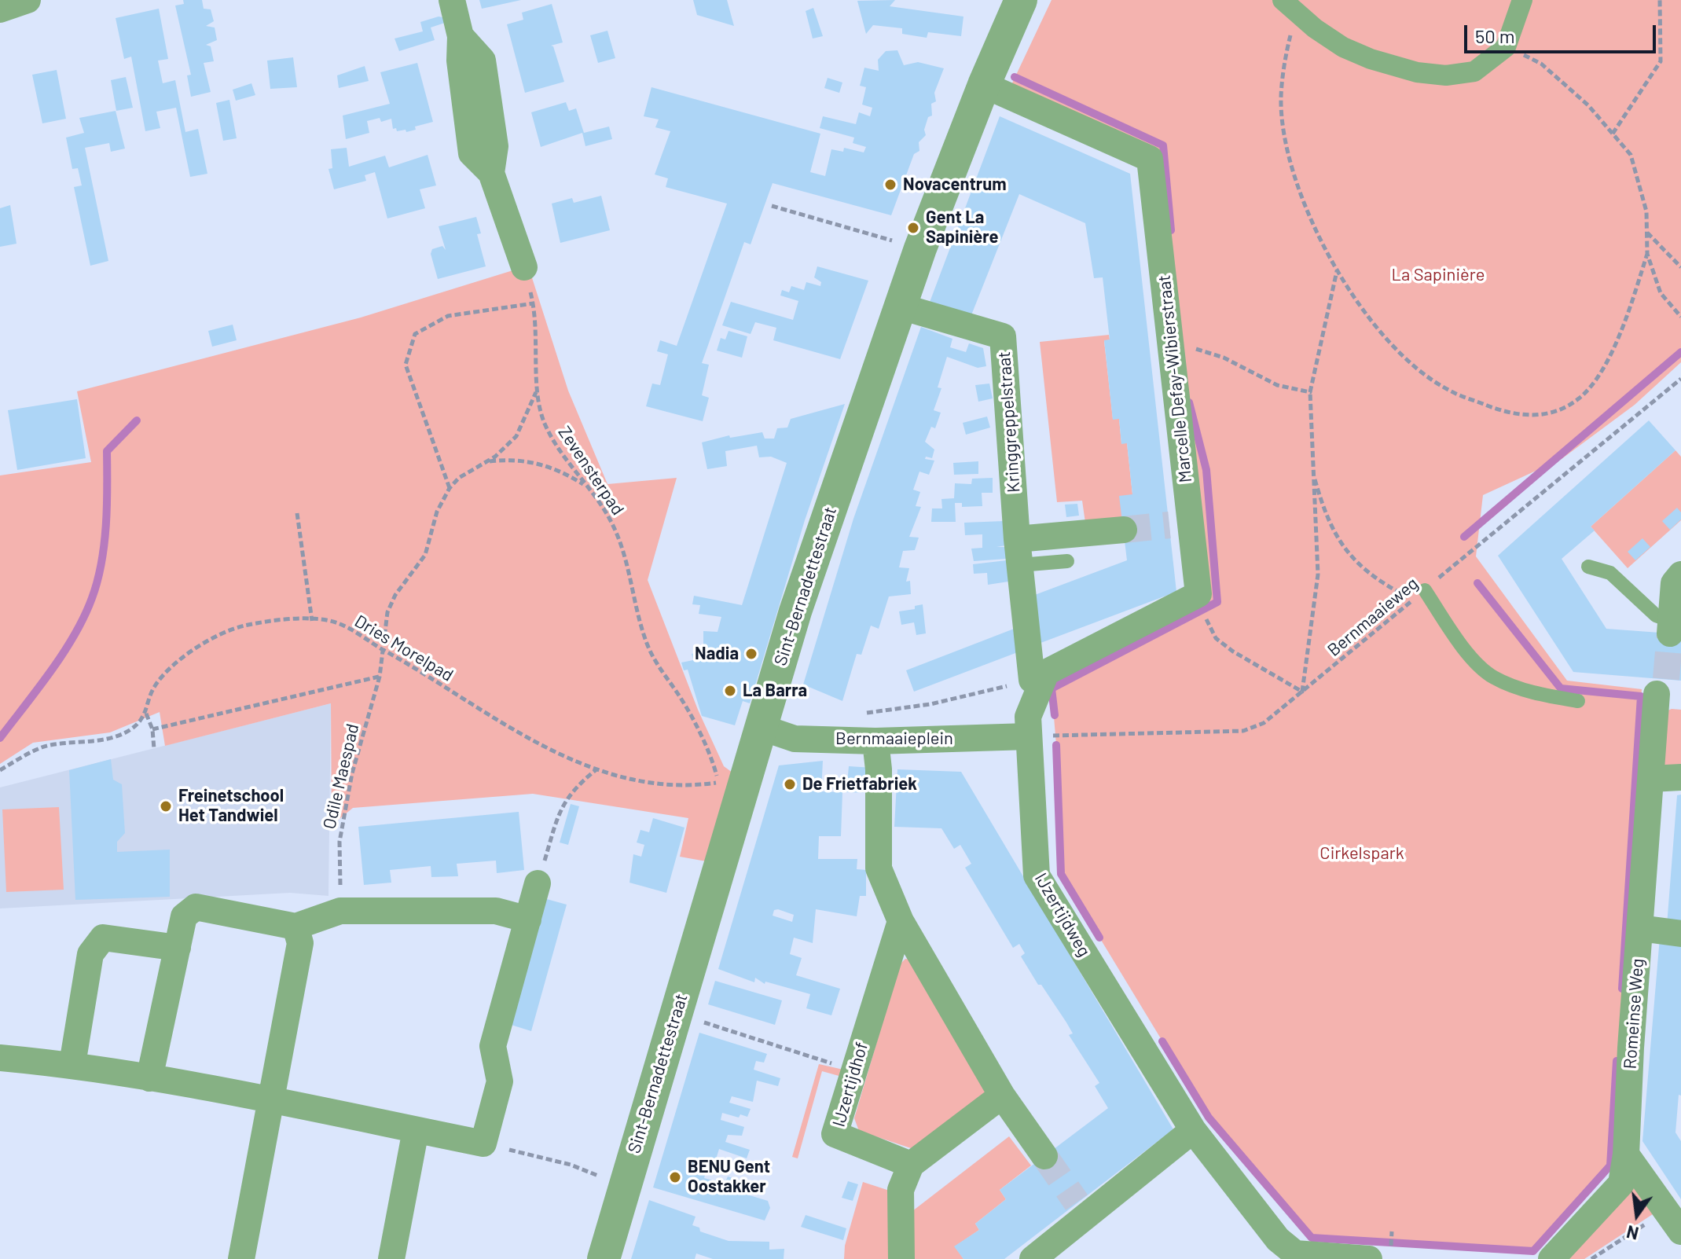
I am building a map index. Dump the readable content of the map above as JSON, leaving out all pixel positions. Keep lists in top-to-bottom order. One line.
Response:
{"streets":{"street":["Marcelle Defay-Wibierstraat","Kringgreppelstraat","Sint-Bernadettestraat","Bernmaaieplein","IJzertijdweg","Romeinse Weg","IJzertijdhof"],"path":["Zevensterpad","Bernmaaieweg","Dries Morelpad","Odile Maespad"]},"crossings":[["Marcelle Defay-Wibierstraat","Kringgreppelstraat"],["Marcelle Defay-Wibierstraat","Sint-Bernadettestraat"],["Marcelle Defay-Wibierstraat","IJzertijdweg"],["Kringgreppelstraat","Sint-Bernadettestraat"],["Kringgreppelstraat","IJzertijdweg"],["Zevensterpad","Dries Morelpad"],["Sint-Bernadettestraat","Bernmaaieplein"],["Bernmaaieweg","Bernmaaieplein"],["Bernmaaieweg","IJzertijdweg"],["Dries Morelpad","Odile Maespad"],["Bernmaaieplein","IJzertijdweg"]],"parks":["La Sapinière","Cirkelspark"],"places":["Novacentrum","Gent La Sapinière","Nadia","La Barra","De Frietfabriek","Freinetschool Het Tandwiel","BENU Gent Oostakker"],"scale_bar":"50 m","north":"bottom"}
